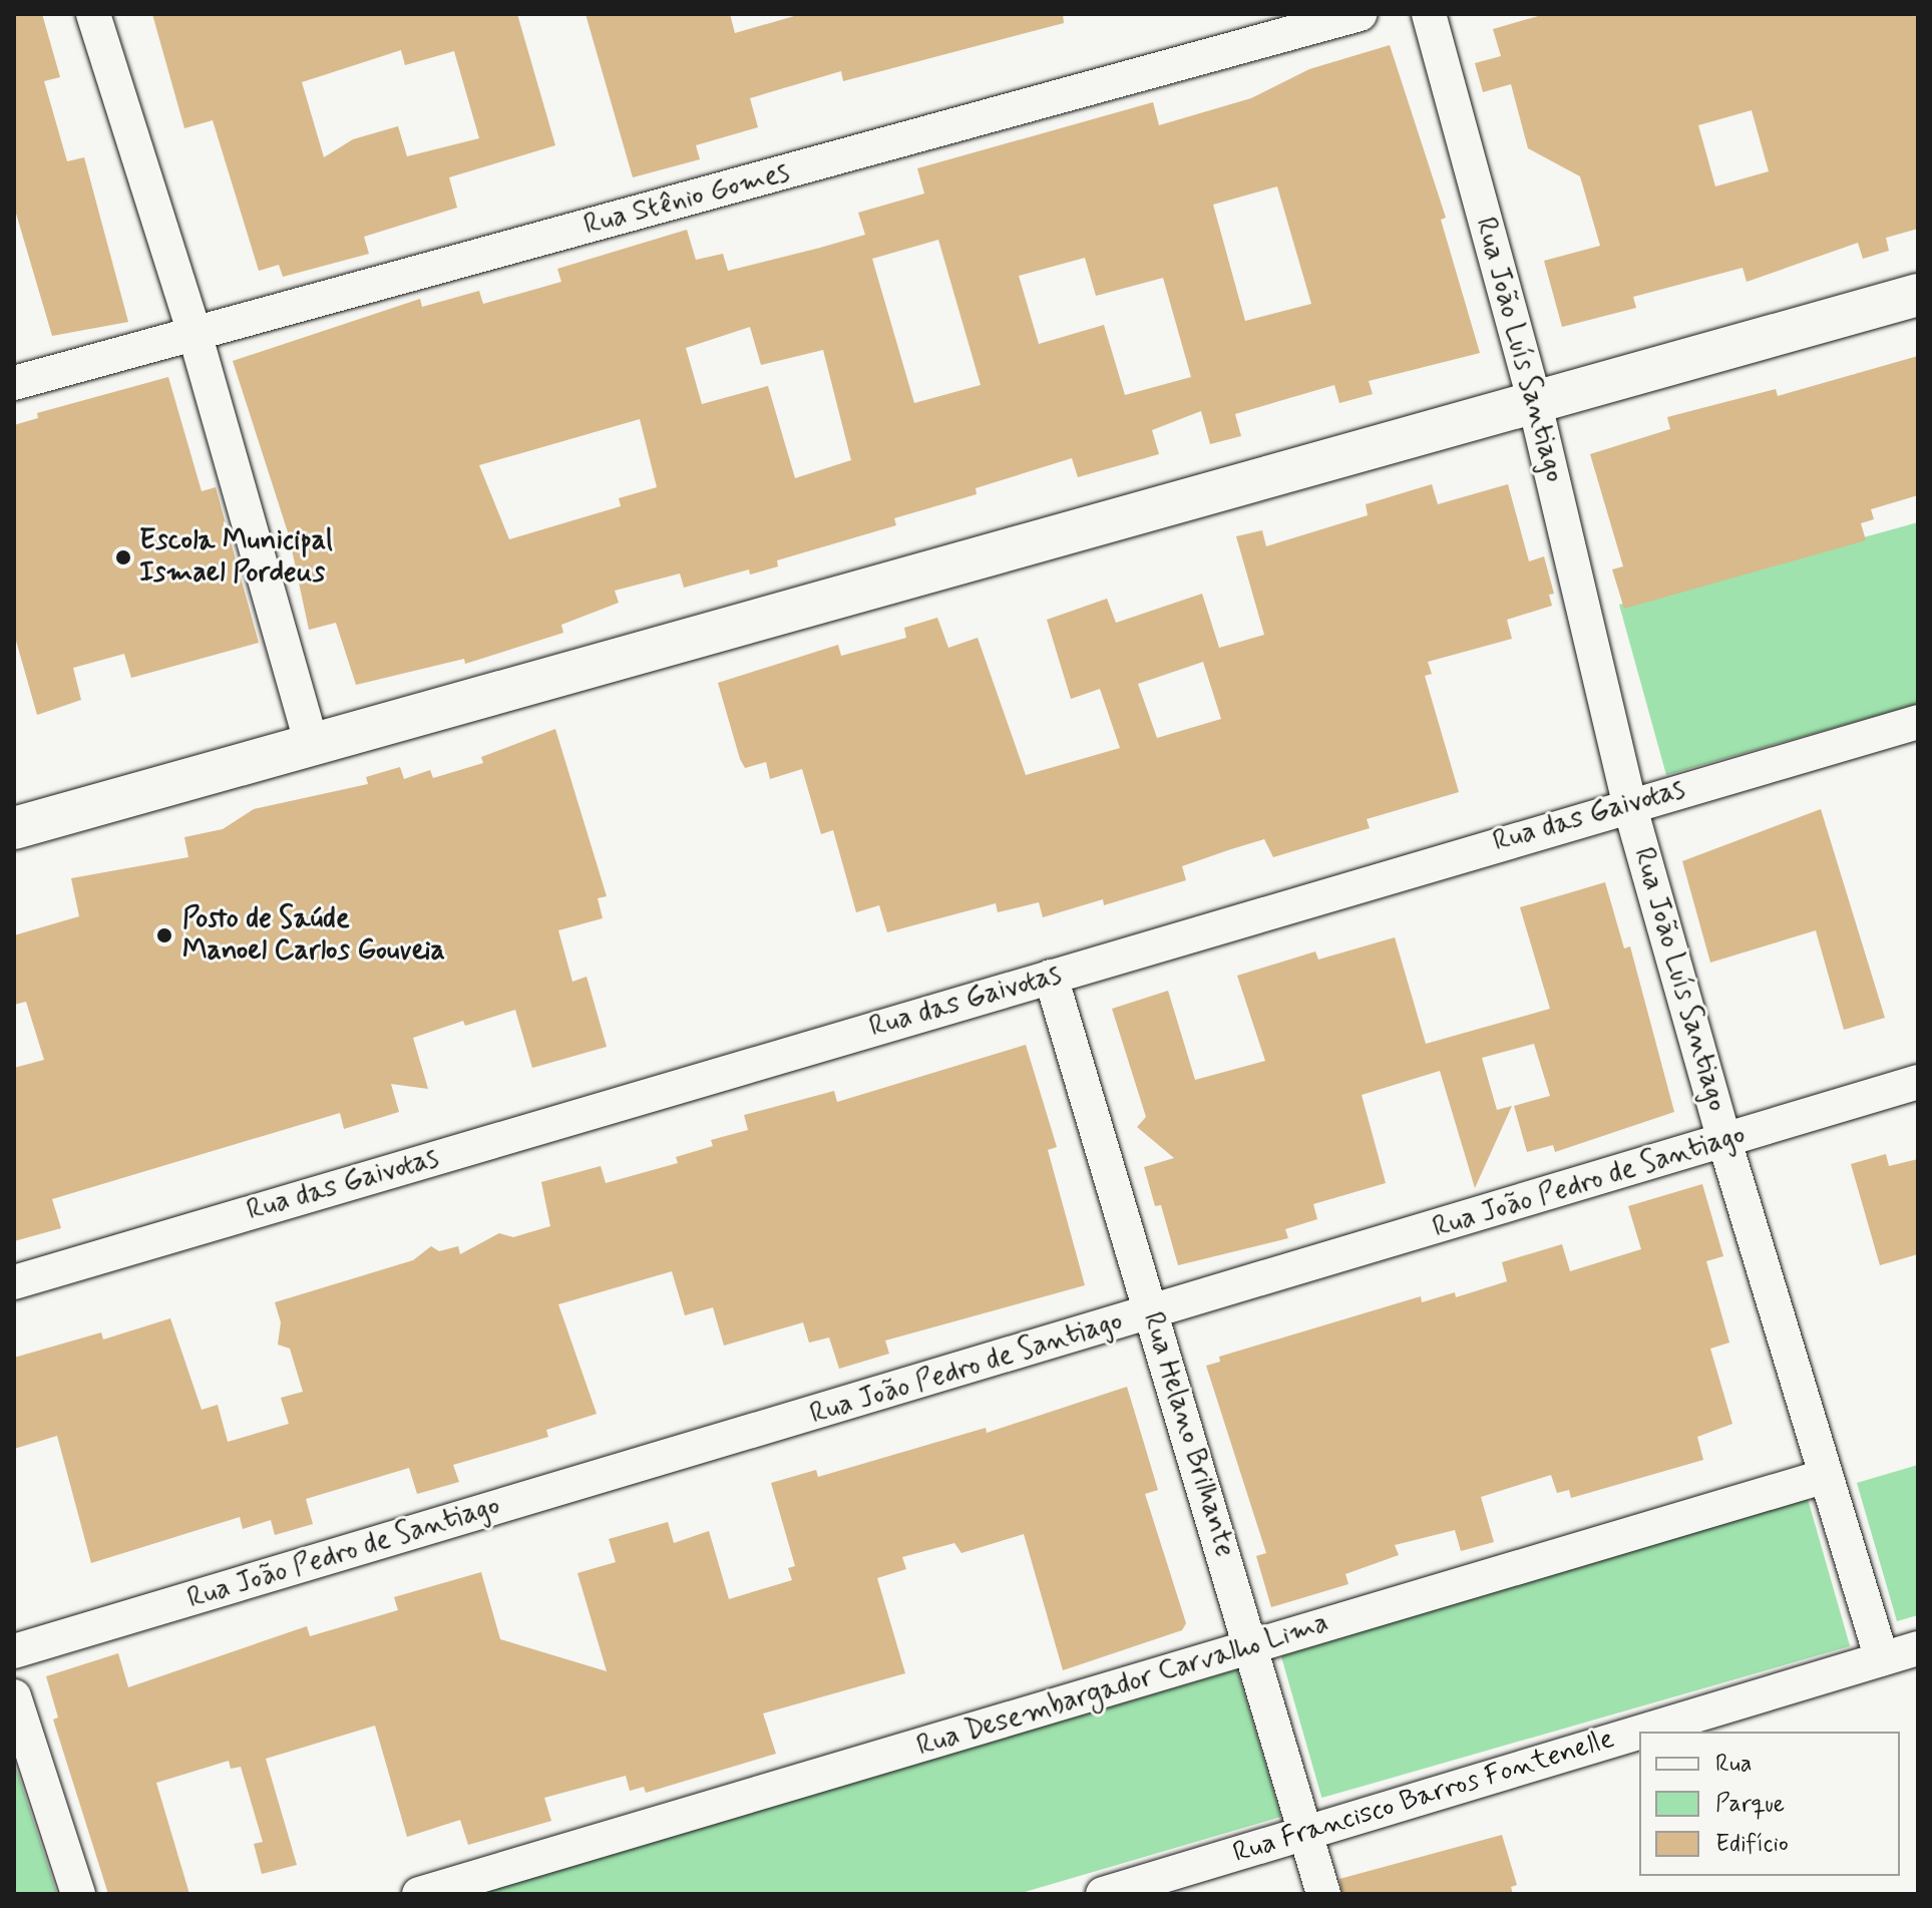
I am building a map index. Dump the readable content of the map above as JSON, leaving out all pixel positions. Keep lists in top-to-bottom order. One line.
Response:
{"streets":{"street":["Rua Stênio Gomes","Rua João Luís Santiago","Rua das Gaivotas","Rua João Pedro de Santiago","Rua Helano Brilhante","Rua Desembargador Carvalho Lima","Rua Francisco Barros Fontenelle"]},"crossings":[["Rua João Luís Santiago","Rua das Gaivotas"],["Rua João Luís Santiago","Rua João Pedro de Santiago"],["Rua João Luís Santiago","Rua Desembargador Carvalho Lima"],["Rua João Luís Santiago","Rua Francisco Barros Fontenelle"],["Rua das Gaivotas","Rua Helano Brilhante"],["Rua João Pedro de Santiago","Rua Helano Brilhante"],["Rua Helano Brilhante","Rua Desembargador Carvalho Lima"],["Rua Helano Brilhante","Rua Francisco Barros Fontenelle"]],"places":["Escola Municipal Ismael Pordeus","Posto de Saúde Manoel Carlos Gouveia"],"legend":["Rua","Parque","Edifício"]}
